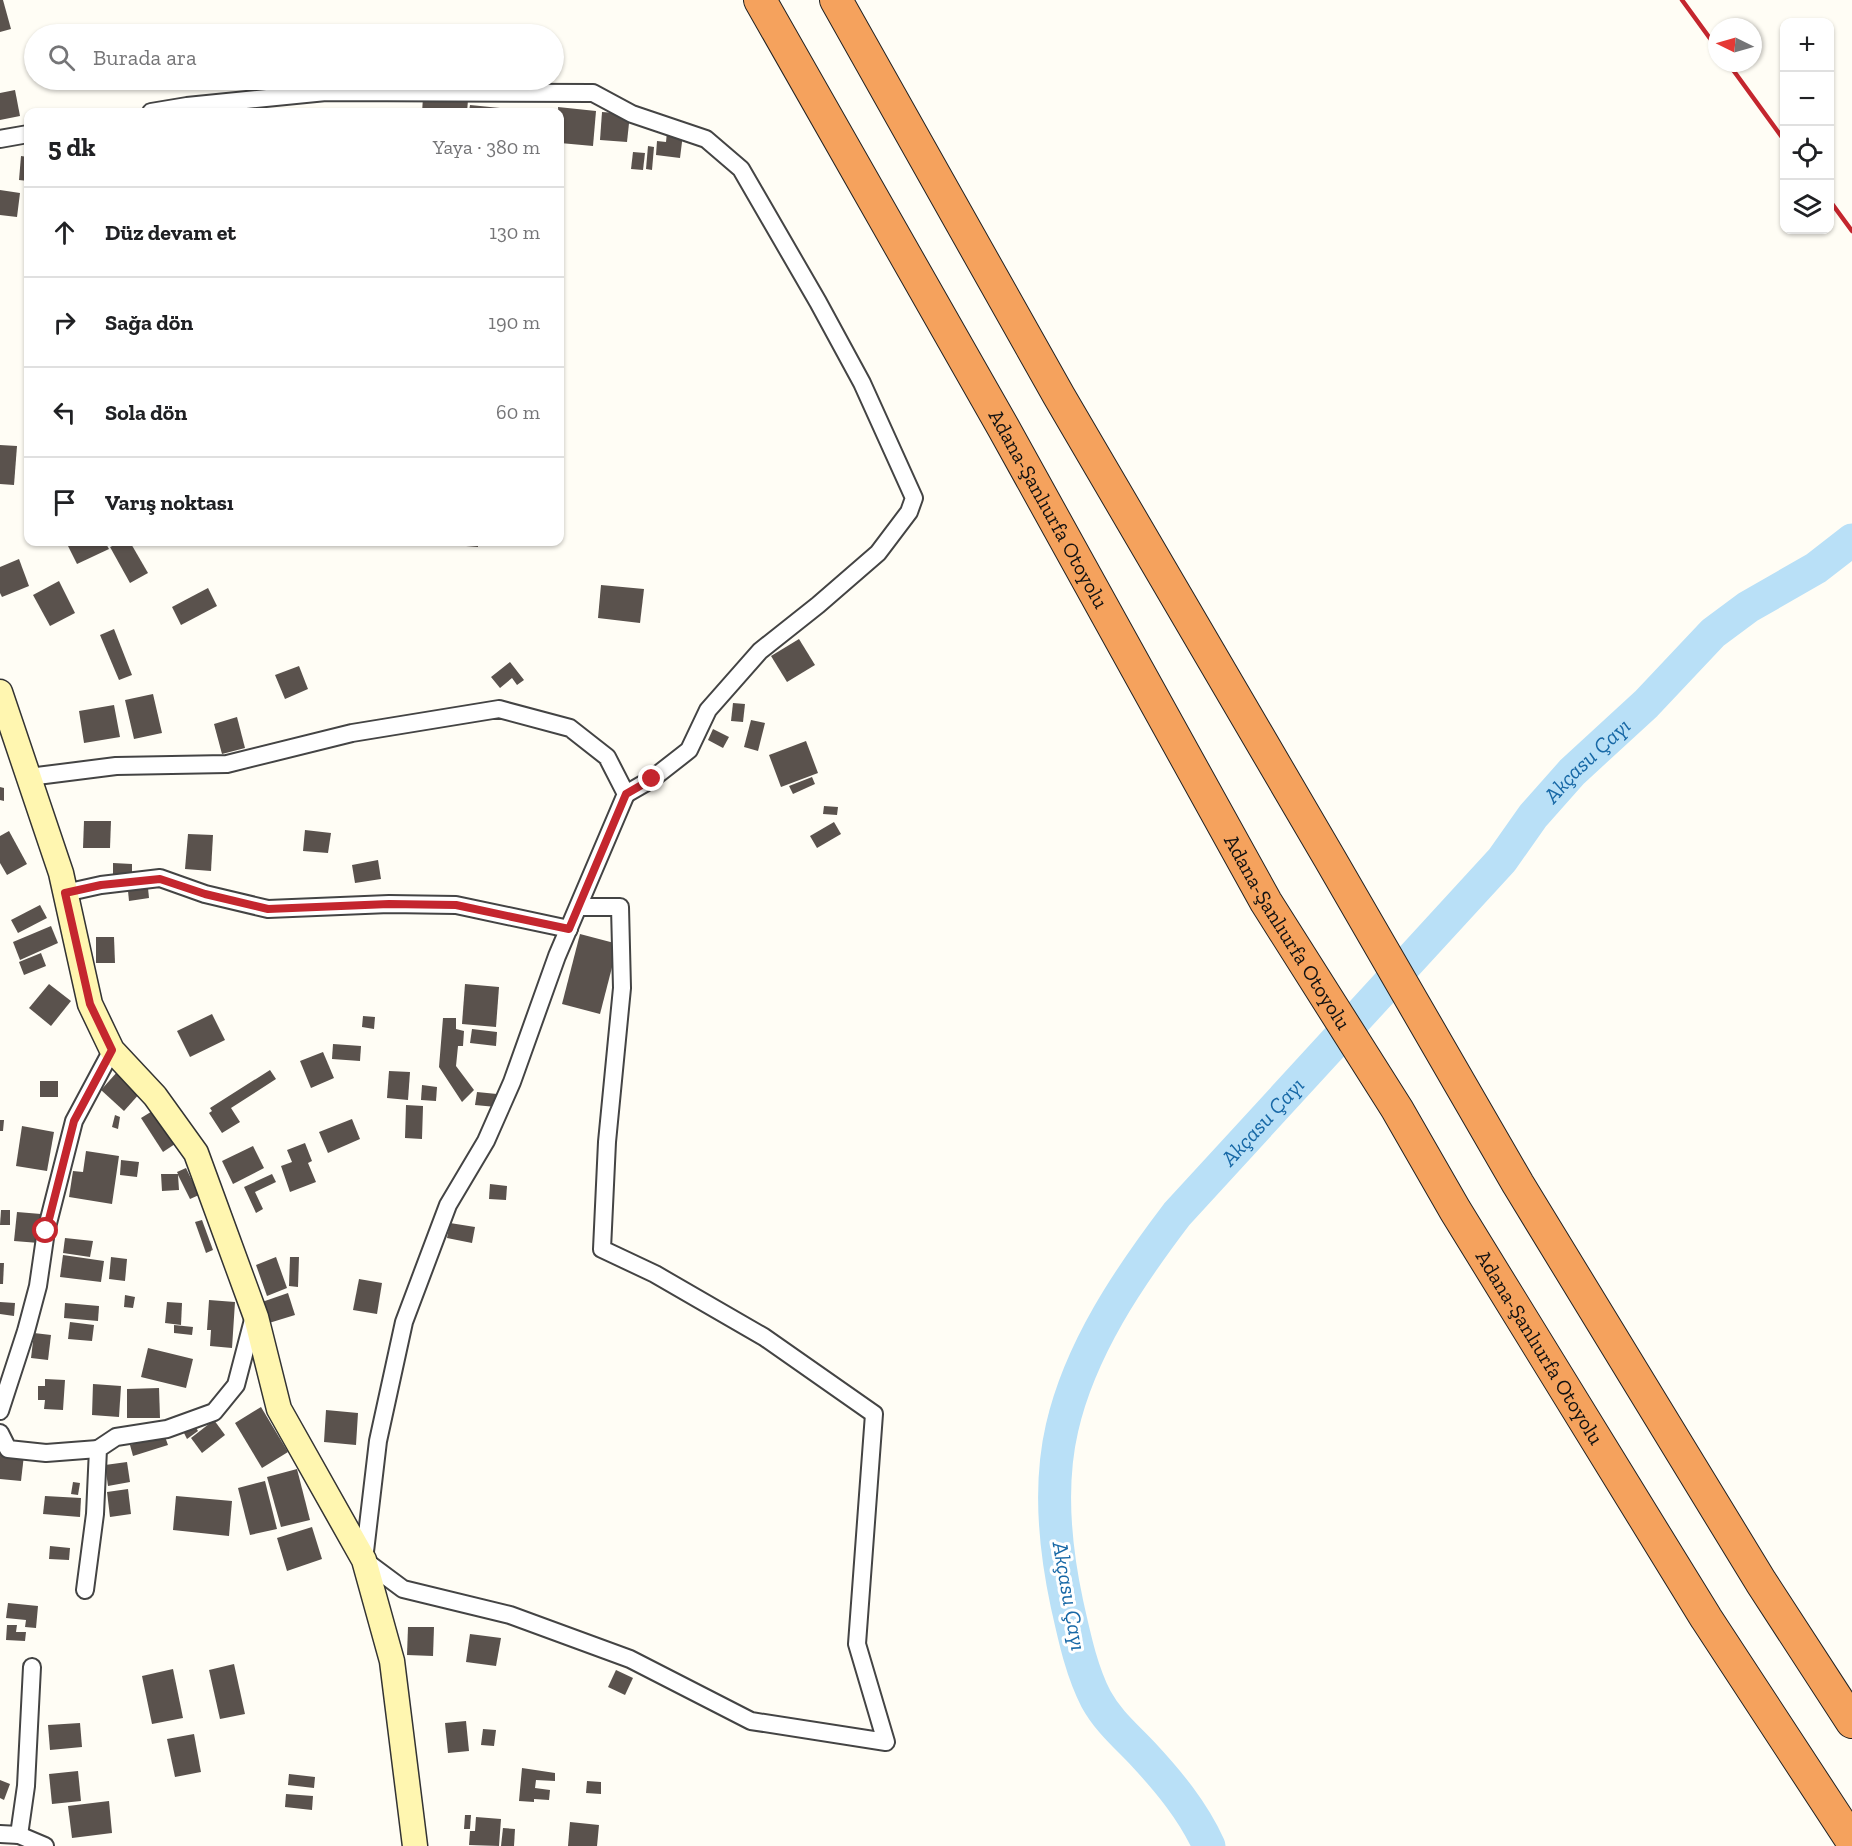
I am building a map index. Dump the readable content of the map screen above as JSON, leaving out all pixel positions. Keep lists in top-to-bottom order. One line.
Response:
{"streets":{"highway":["Adana-Şanlıurfa Otoyolu"]},"water":["Akçasu Çayı"],"north":"left","page":{"map_buttons":["+","−"],"search":"Burada ara","heading":["5 dk","Yaya · 380 m"],"list":[["Düz devam et","130 m"],["Sağa dön","190 m"],["Sola dön","60 m"],"Varış noktası"]}}
